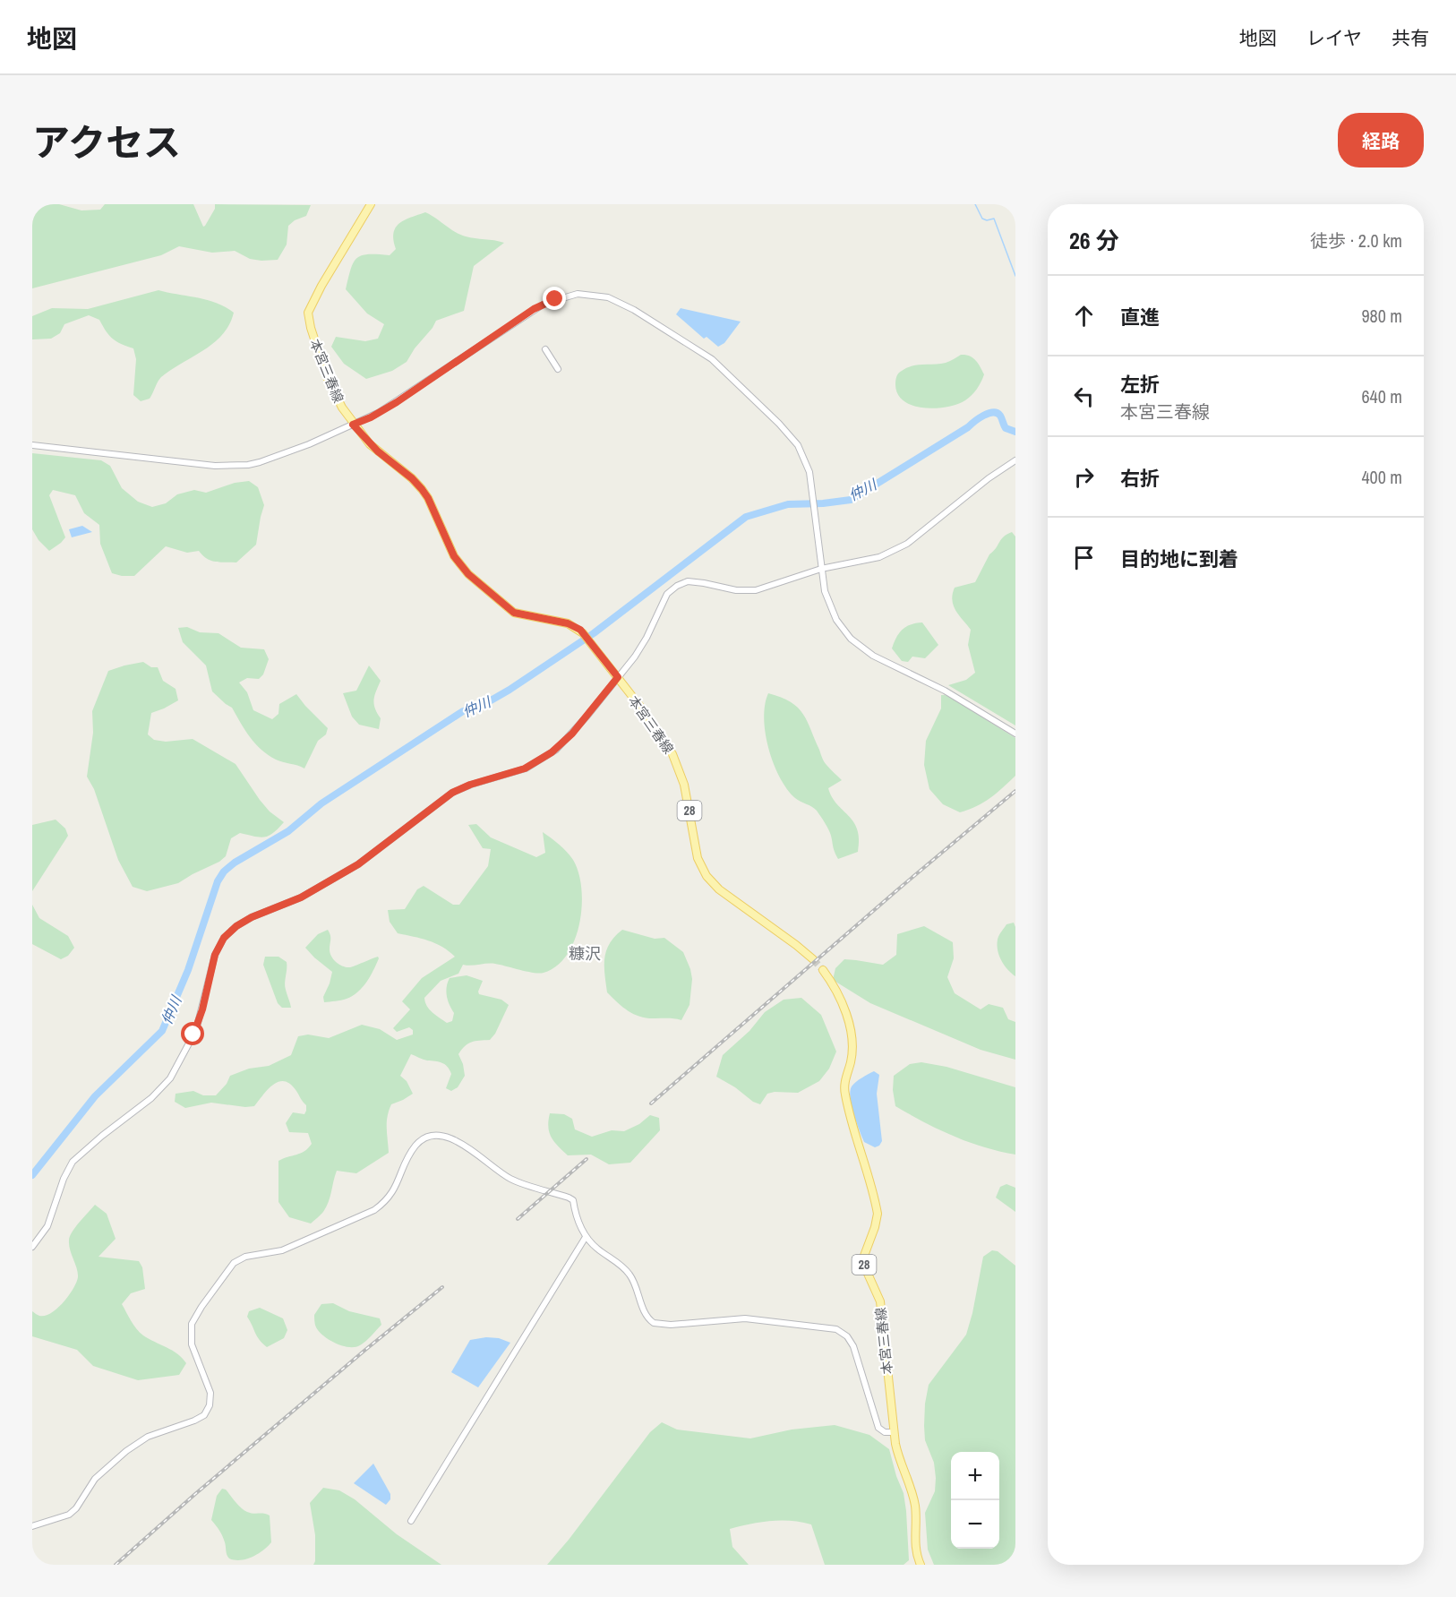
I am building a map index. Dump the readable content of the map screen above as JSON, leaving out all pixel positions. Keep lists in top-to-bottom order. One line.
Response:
{"streets":{"main road":["本宮三春線","28"]},"districts":["糠沢"],"water":["仲川"],"page":{"header":"地図","nav":["地図","レイヤ","共有"],"title":"アクセス","buttons":"経路","heading":["26 分","徒歩 · 2.0 km"],"list":[["直進","980 m"],["左折","本宮三春線","640 m"],["右折","400 m"],"目的地に到着"],"map_buttons":["+","−"]}}
